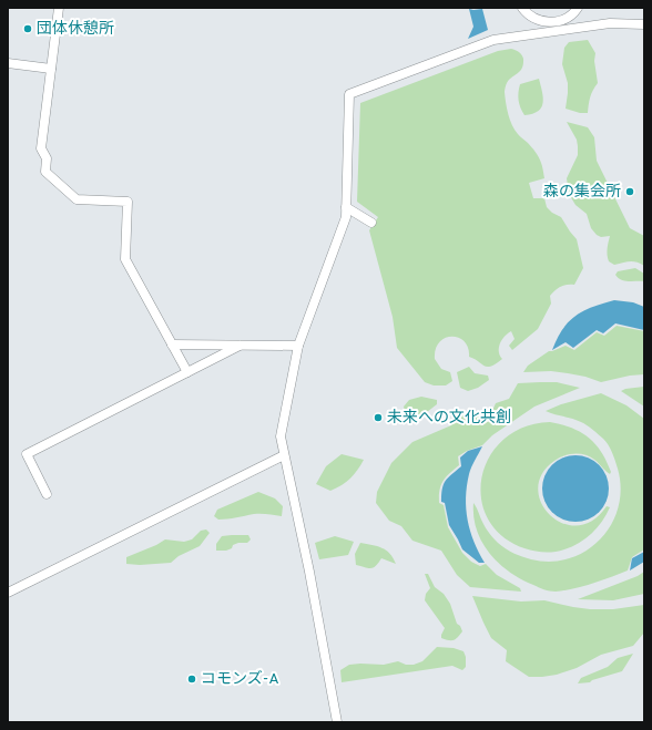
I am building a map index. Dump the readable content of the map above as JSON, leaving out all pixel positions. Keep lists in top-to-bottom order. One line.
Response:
{"places":["団体休憩所","森の集会所","未来への文化共創","コモンズ-A"]}
